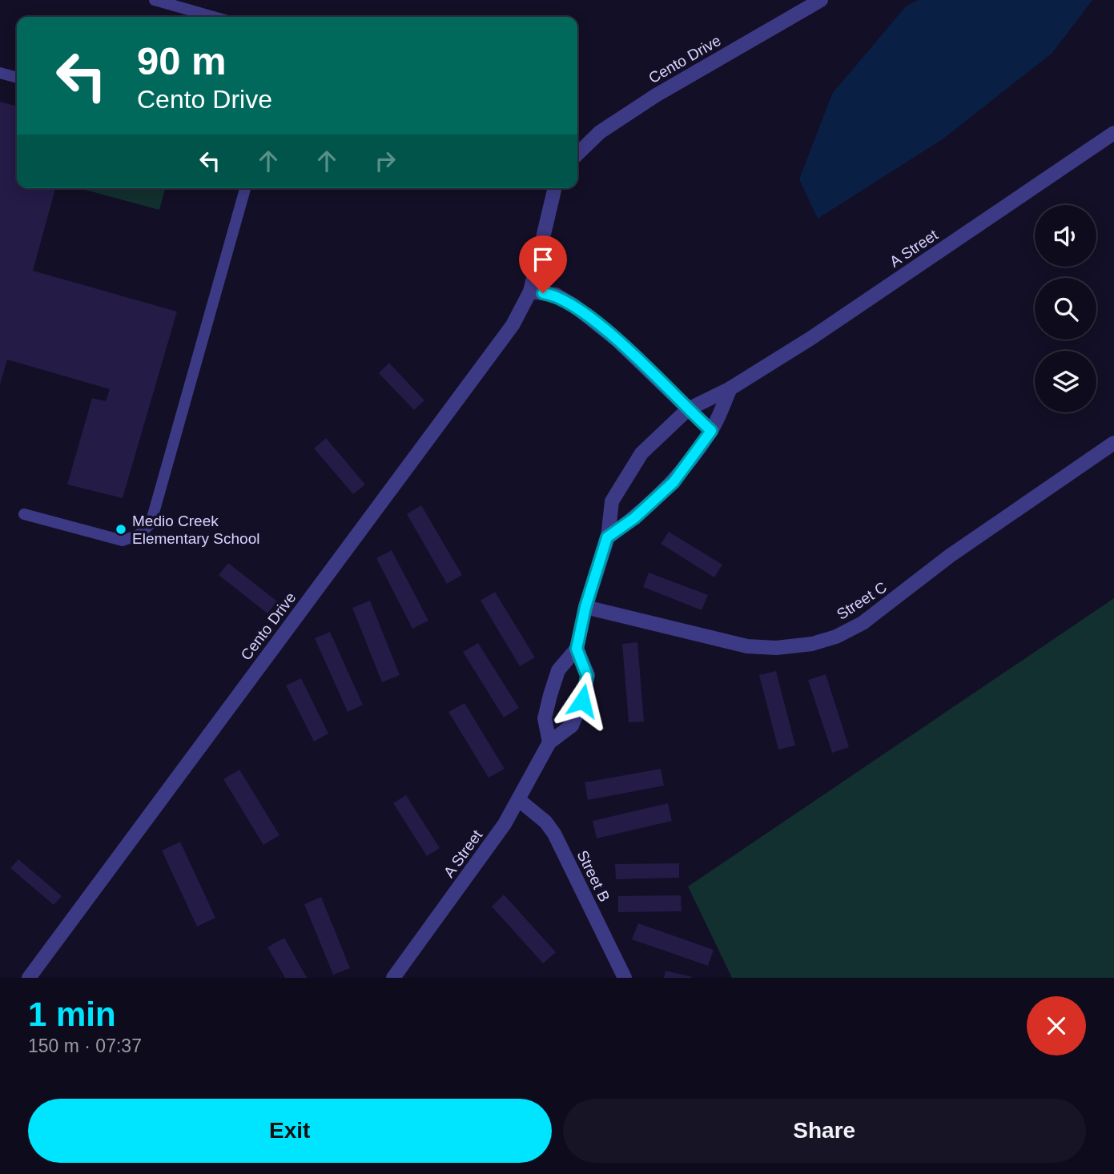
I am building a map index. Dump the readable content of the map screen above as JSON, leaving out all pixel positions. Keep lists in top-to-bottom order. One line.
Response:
{"streets":{"street":["Cento Drive","A Street","Street C","Street B"]},"crossings":[["A Street","Street C"],["A Street","Street B"]],"places":["Medio Creek Elementary School"],"page":{"turn":["90 m","Cento Drive"],"heading":["1 min","150 m · 07:37"],"buttons":["Exit","Share"]}}
